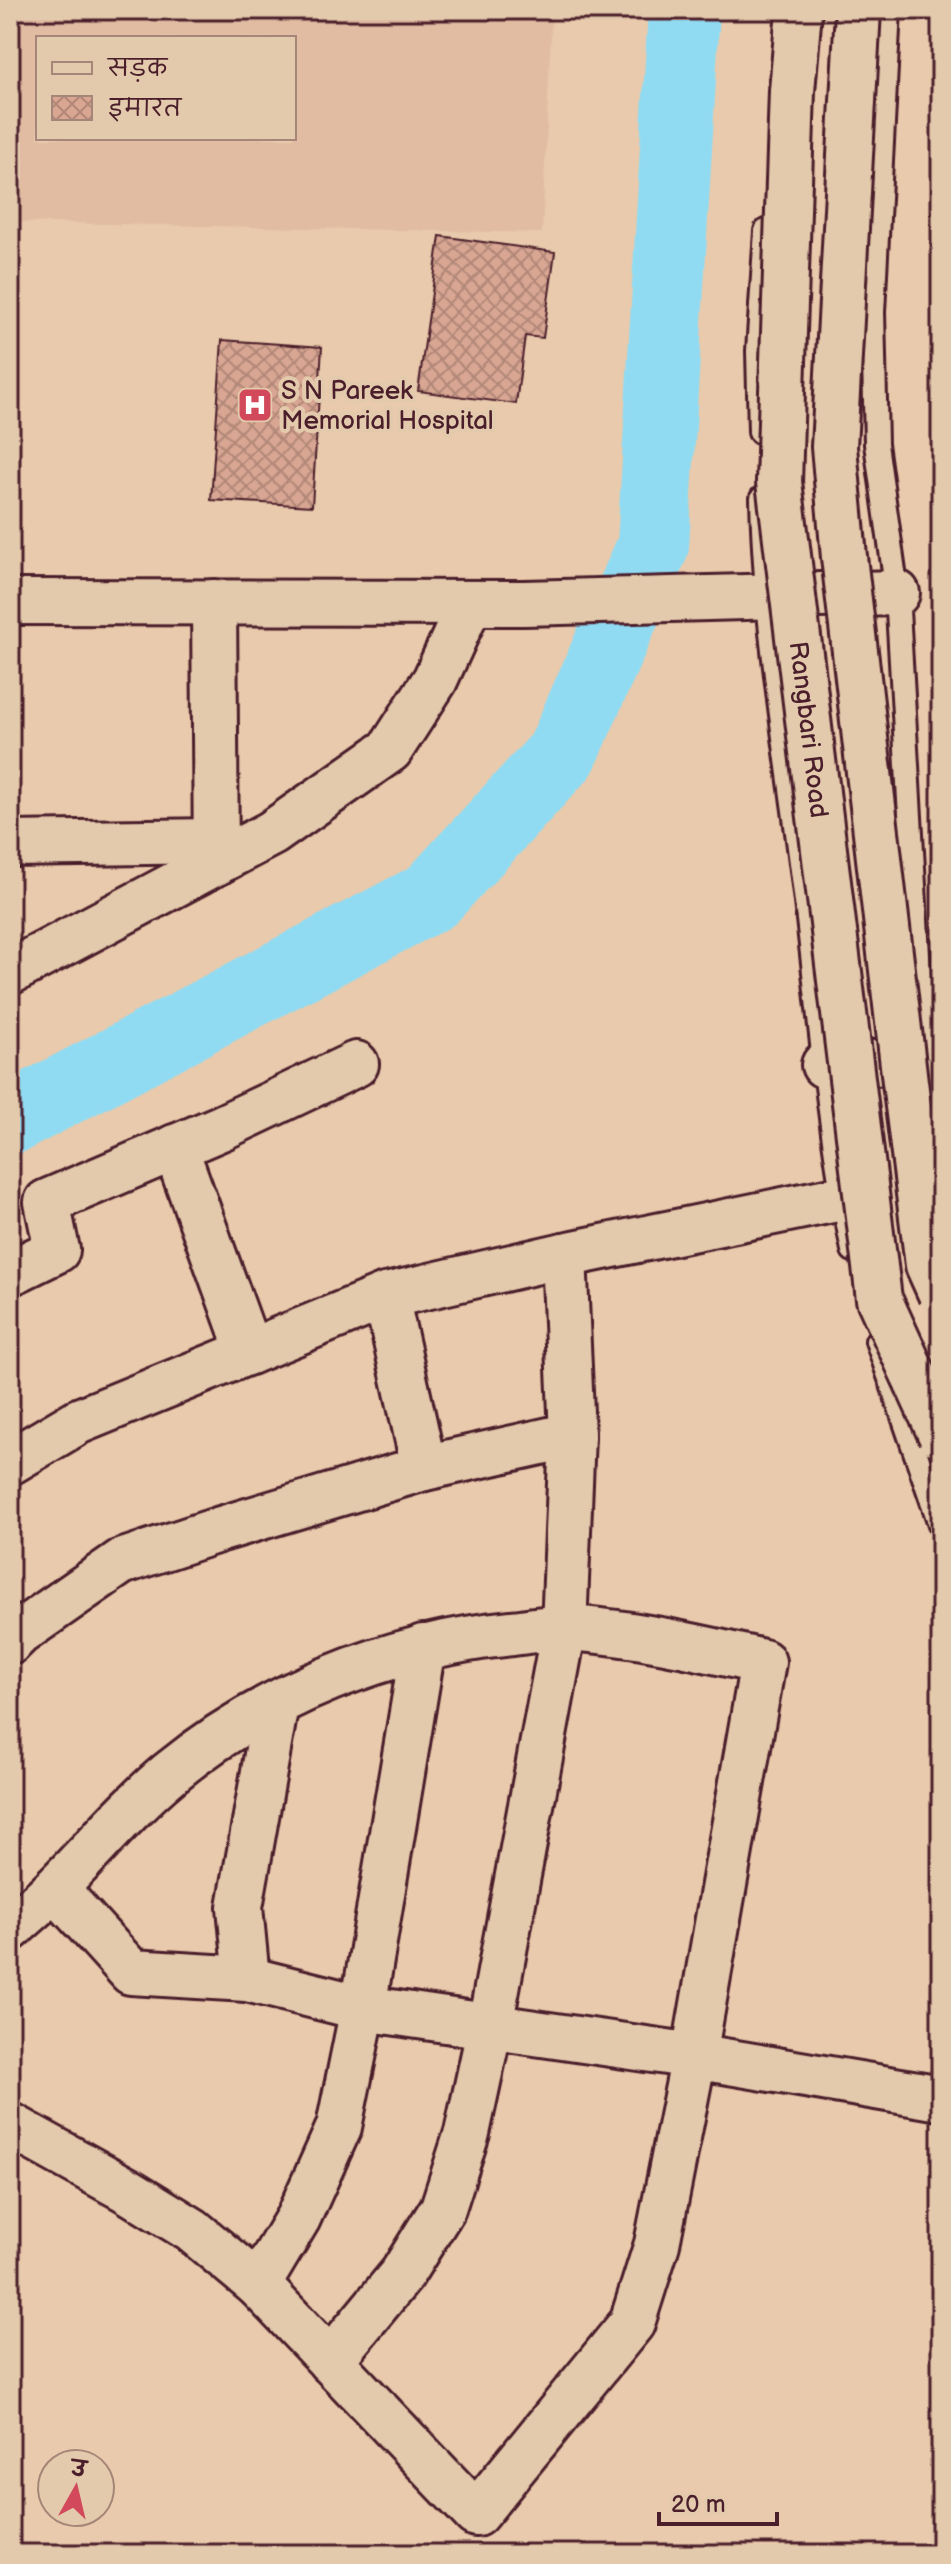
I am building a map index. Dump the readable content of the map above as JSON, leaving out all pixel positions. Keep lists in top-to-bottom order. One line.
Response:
{"streets":{"street":["Rangbari Road"]},"places":{"hospital":["S N Pareek Memorial Hospital"]},"legend":["सड़क","इमारत"],"scale_bar":"20 m","north":"top"}
